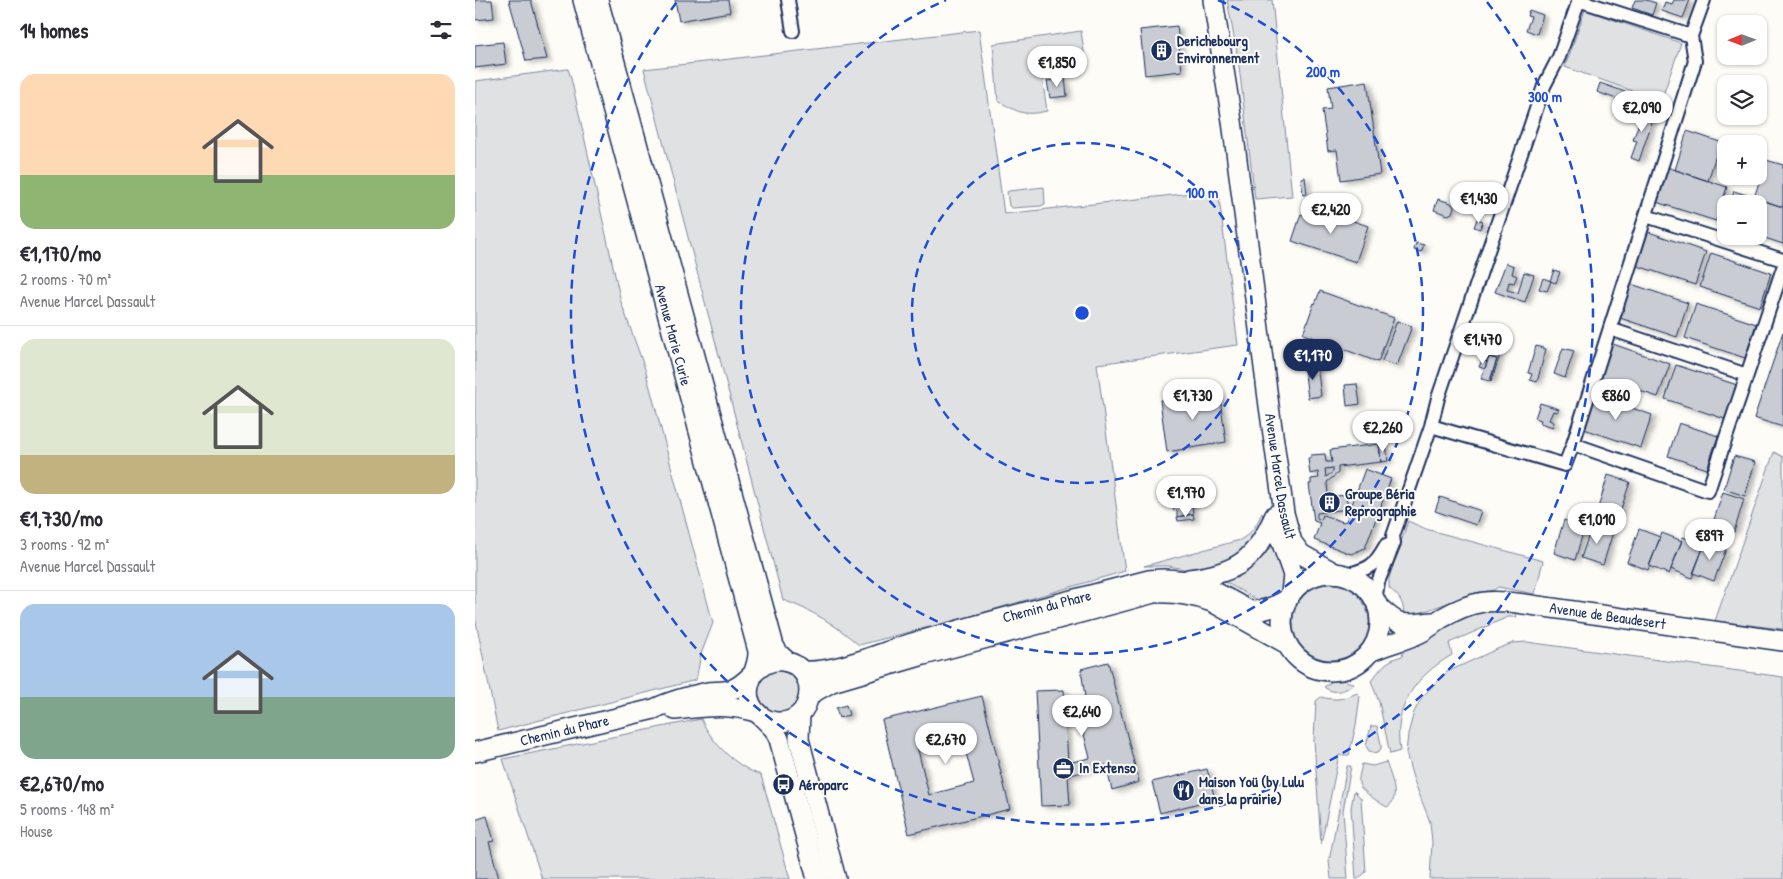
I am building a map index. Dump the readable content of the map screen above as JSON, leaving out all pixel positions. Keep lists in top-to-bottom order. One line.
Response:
{"streets":{"main road":["Avenue Marie Curie","Avenue Marcel Dassault","Chemin du Phare","Avenue de Beaudesert"]},"crossings":[["Avenue Marie Curie","Chemin du Phare"],["Avenue Marcel Dassault","Chemin du Phare"]],"places":{"building":["Derichebourg Environnement","Groupe Béria Reprographie"],"office":["In Extenso"],"bus stop":["Aéroparc"],"restaurant":["Maison Yoü (by Lulu dans la prairie)"]},"north":"left","page":{"heading":"14 homes","map_buttons":["+","−"],"price":["€1,850","€2,090","€1,430","€2,420","€1,470","€1,170","€1,730","€860","€2,260","€1,970","€1,010","€897","€2,640","€2,670"],"list":[{"name":"€1,170/mo","note":"2 rooms · 70 m² · Avenue Marcel Dassault"},{"name":"€1,730/mo","note":"3 rooms · 92 m² · Avenue Marcel Dassault"},{"name":"€2,670/mo","note":"5 rooms · 148 m² · House"}]},"rings":["200 m","300 m","100 m"]}
